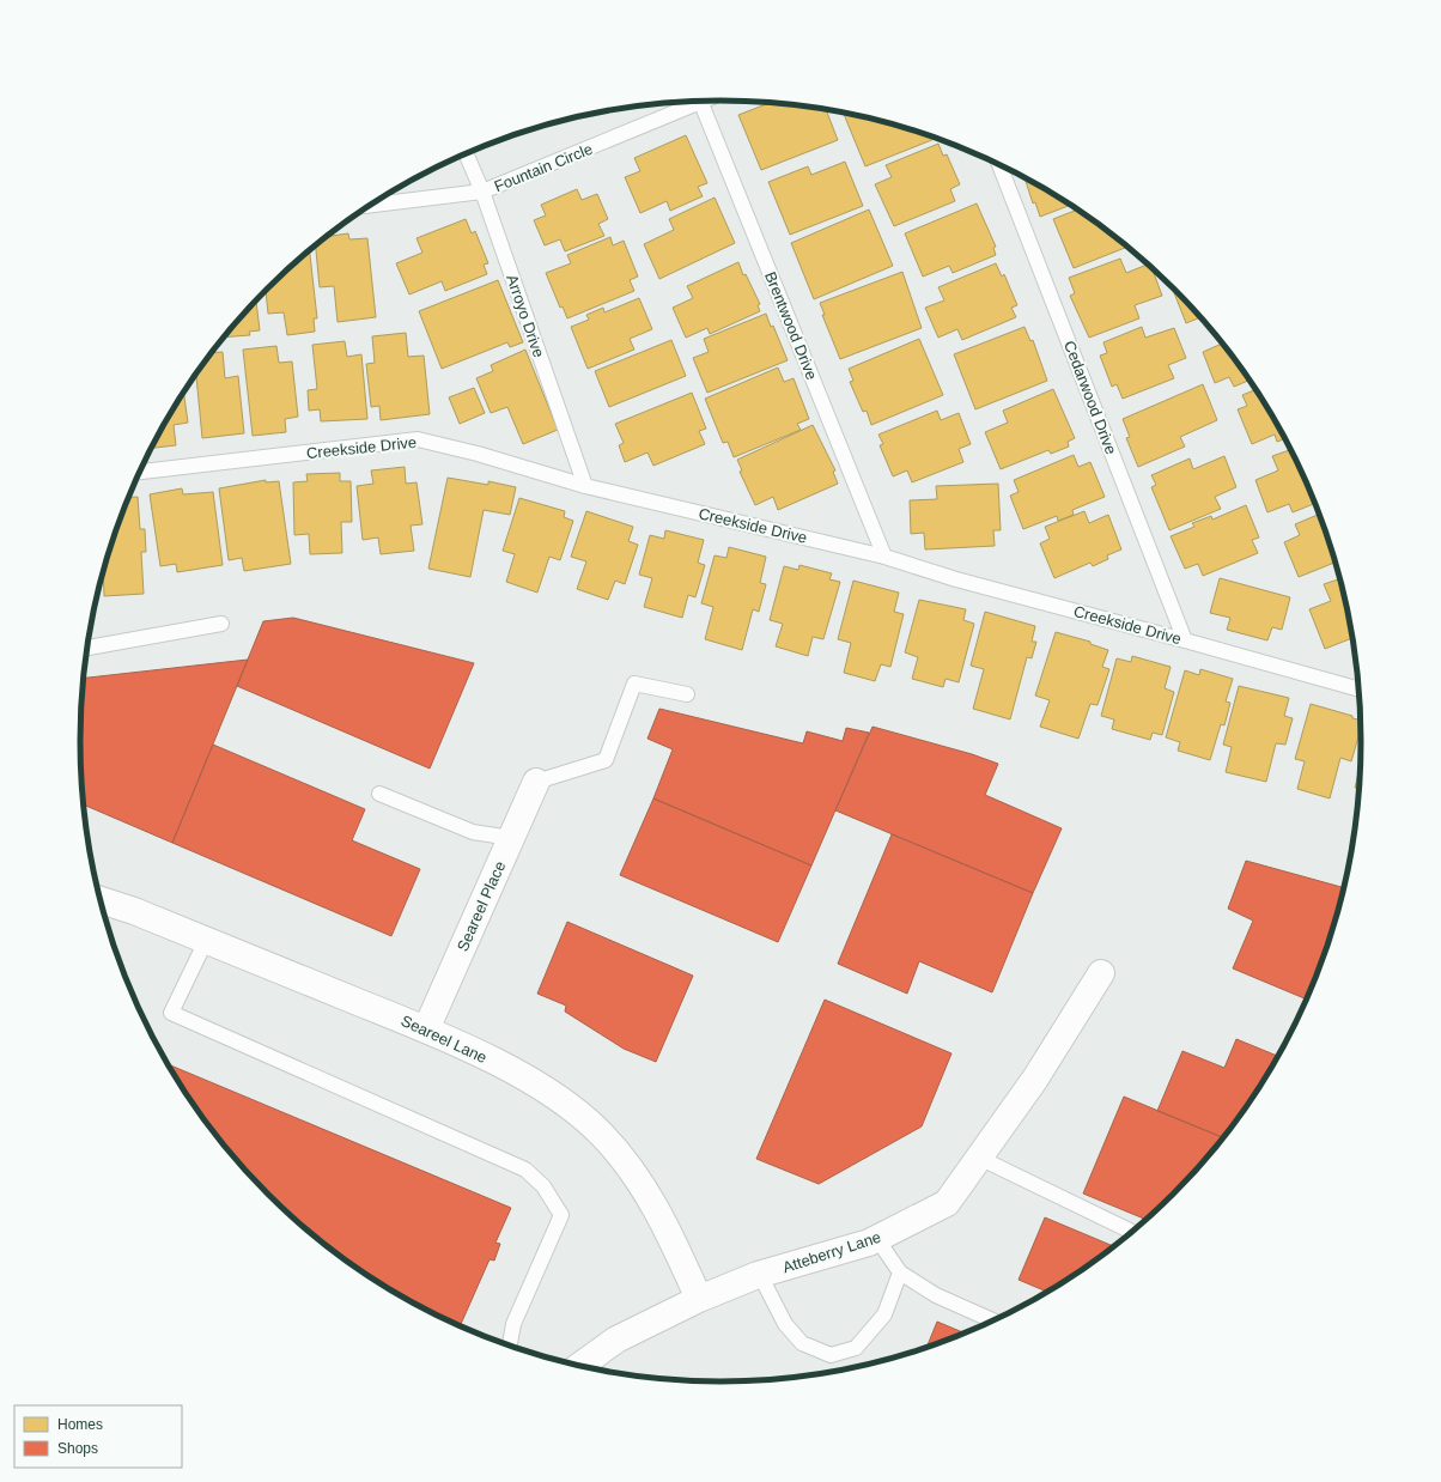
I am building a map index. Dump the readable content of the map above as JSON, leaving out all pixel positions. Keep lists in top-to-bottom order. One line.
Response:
{"streets":{"street":["Seareel Place","Seareel Lane","Atteberry Lane"],"lane":["Fountain Circle","Arroyo Drive","Brentwood Drive","Cedarwood Drive","Creekside Drive"]},"crossings":[["Fountain Circle","Arroyo Drive"],["Arroyo Drive","Creekside Drive"],["Brentwood Drive","Creekside Drive"],["Cedarwood Drive","Creekside Drive"],["Seareel Place","Seareel Lane"],["Seareel Lane","Atteberry Lane"]],"legend":["Homes","Shops"]}
